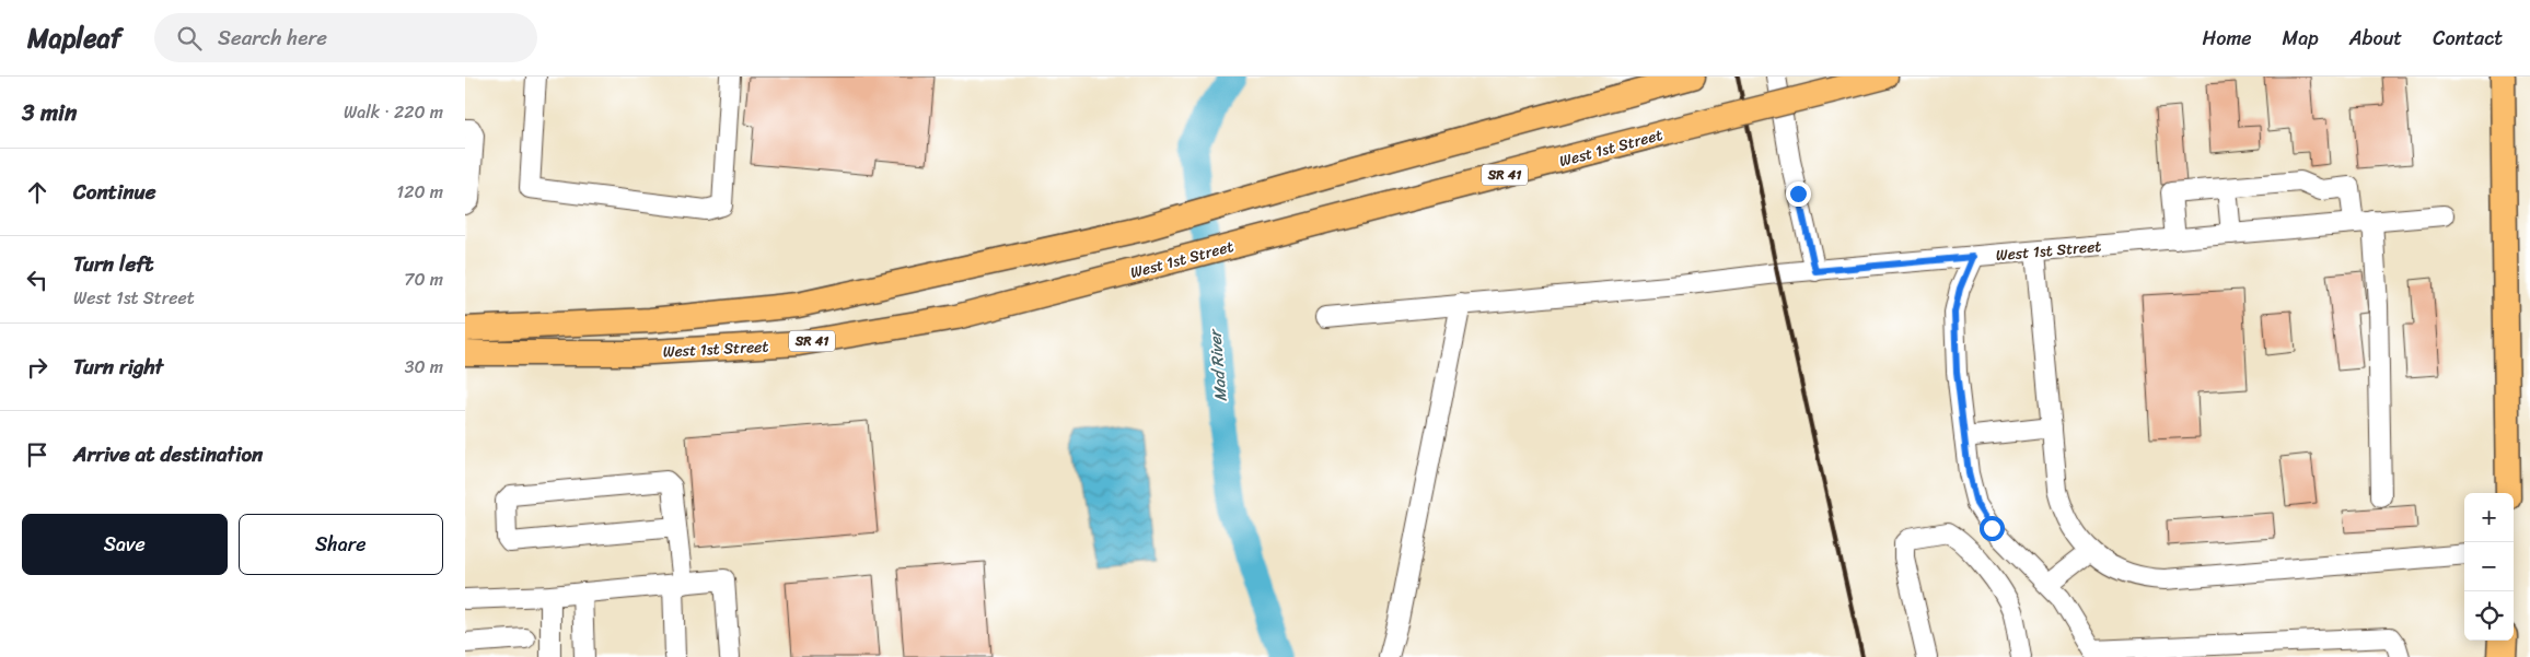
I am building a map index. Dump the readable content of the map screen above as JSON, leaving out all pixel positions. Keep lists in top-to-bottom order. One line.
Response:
{"streets":{"main road":["West 1st Street","SR 41"]},"water":["Mad River"],"page":{"header":"Mapleaf","search":"Search here","nav":["Home","Map","About","Contact"],"heading":["3 min","Walk · 220 m"],"list":[["Continue","120 m"],["Turn left","West 1st Street","70 m"],["Turn right","30 m"],"Arrive at destination"],"map_buttons":["+","−"],"buttons":["Save","Share"]}}
